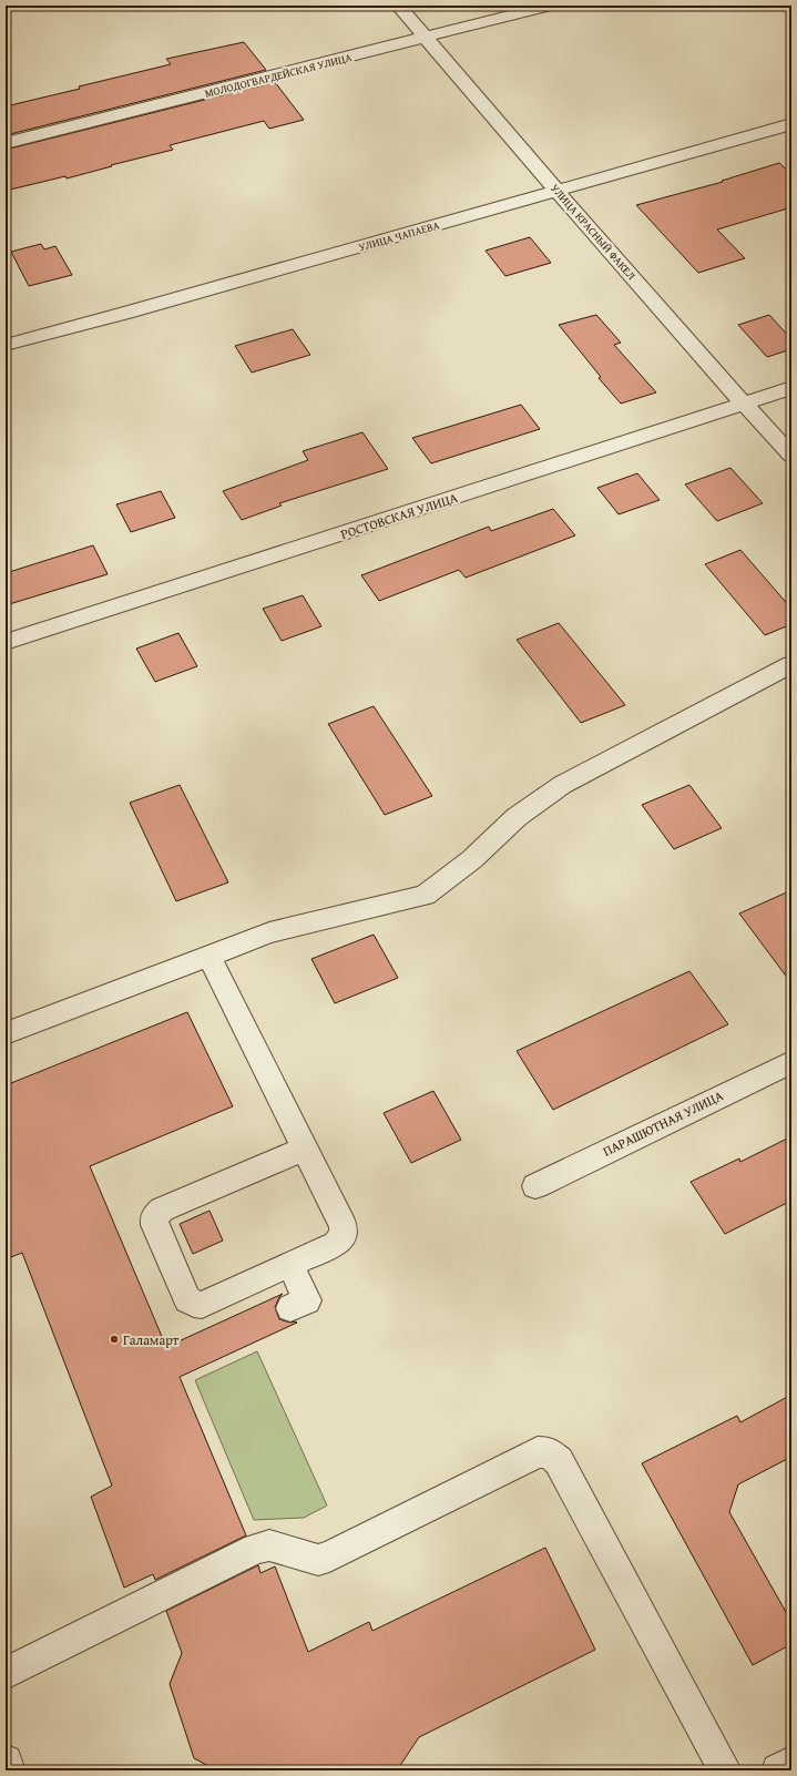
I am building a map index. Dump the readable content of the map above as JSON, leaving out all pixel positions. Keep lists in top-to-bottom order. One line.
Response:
{"streets":{"street":["МОЛОДОГВАРДЕЙСКАЯ УЛИЦА","УЛИЦА КРАСНЫЙ ФАКЕЛ","УЛИЦА ЧАПАЕВА","РОСТОВСКАЯ УЛИЦА","ПАРАШЮТНАЯ УЛИЦА"]},"crossings":[["МОЛОДОГВАРДЕЙСКАЯ УЛИЦА","УЛИЦА КРАСНЫЙ ФАКЕЛ"],["УЛИЦА КРАСНЫЙ ФАКЕЛ","УЛИЦА ЧАПАЕВА"],["УЛИЦА КРАСНЫЙ ФАКЕЛ","РОСТОВСКАЯ УЛИЦА"]],"places":["Галамарт"]}
